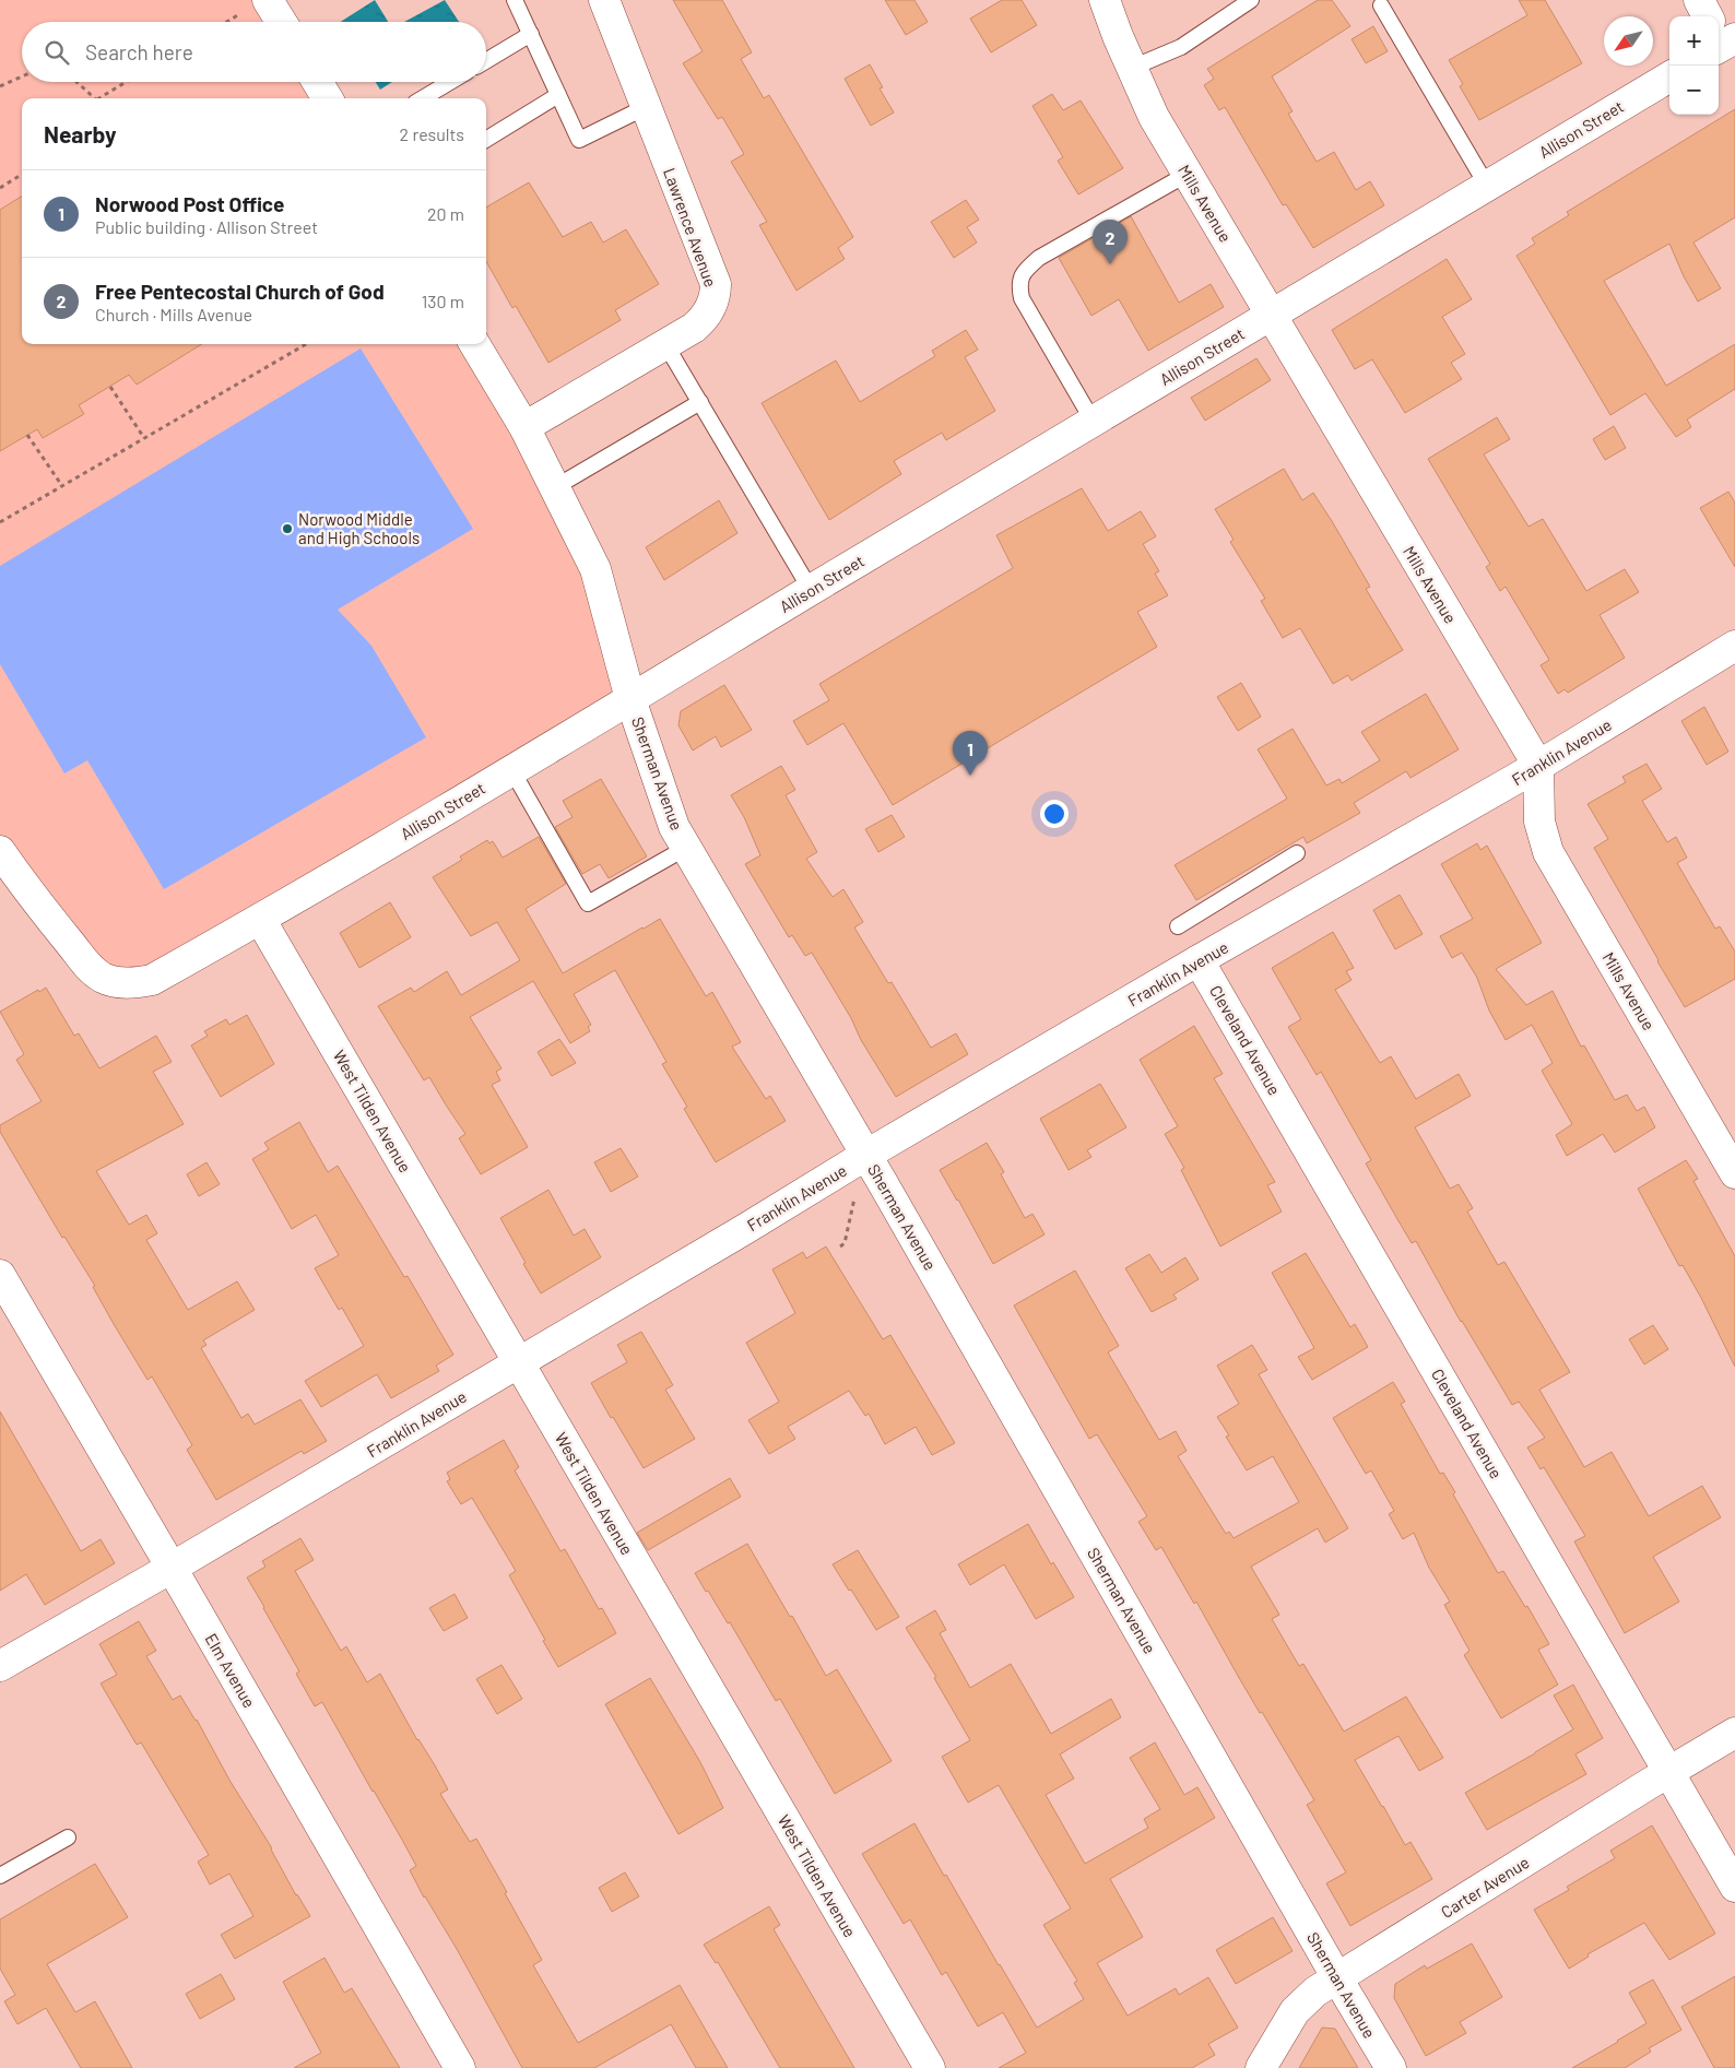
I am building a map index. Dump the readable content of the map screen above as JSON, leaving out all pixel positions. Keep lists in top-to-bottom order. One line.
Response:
{"streets":{"street":["Allison Street","Mills Avenue","Lawrence Avenue","Franklin Avenue","Sherman Avenue","Cleveland Avenue","West Tilden Avenue","Elm Avenue","Carter Avenue"]},"crossings":[["Allison Street","Mills Avenue"],["Allison Street","Sherman Avenue"],["Allison Street","West Tilden Avenue"],["Mills Avenue","Franklin Avenue"],["Lawrence Avenue","Sherman Avenue"],["Franklin Avenue","Sherman Avenue"],["Franklin Avenue","Cleveland Avenue"],["Franklin Avenue","West Tilden Avenue"],["Franklin Avenue","Elm Avenue"],["Sherman Avenue","Carter Avenue"],["Cleveland Avenue","Carter Avenue"]],"places":["Norwood Middle and High Schools"],"north":"bottom left","page":{"map_buttons":["+","−"],"search":"Search here","heading":["Nearby","2 results"],"list":[{"mark":"1","name":"Norwood Post Office","note":"Public building · Allison Street","value":"20 m"},{"mark":"2","name":"Free Pentecostal Church of God","note":"Church · Mills Avenue","value":"130 m"}],"pins":["2","1"]}}
